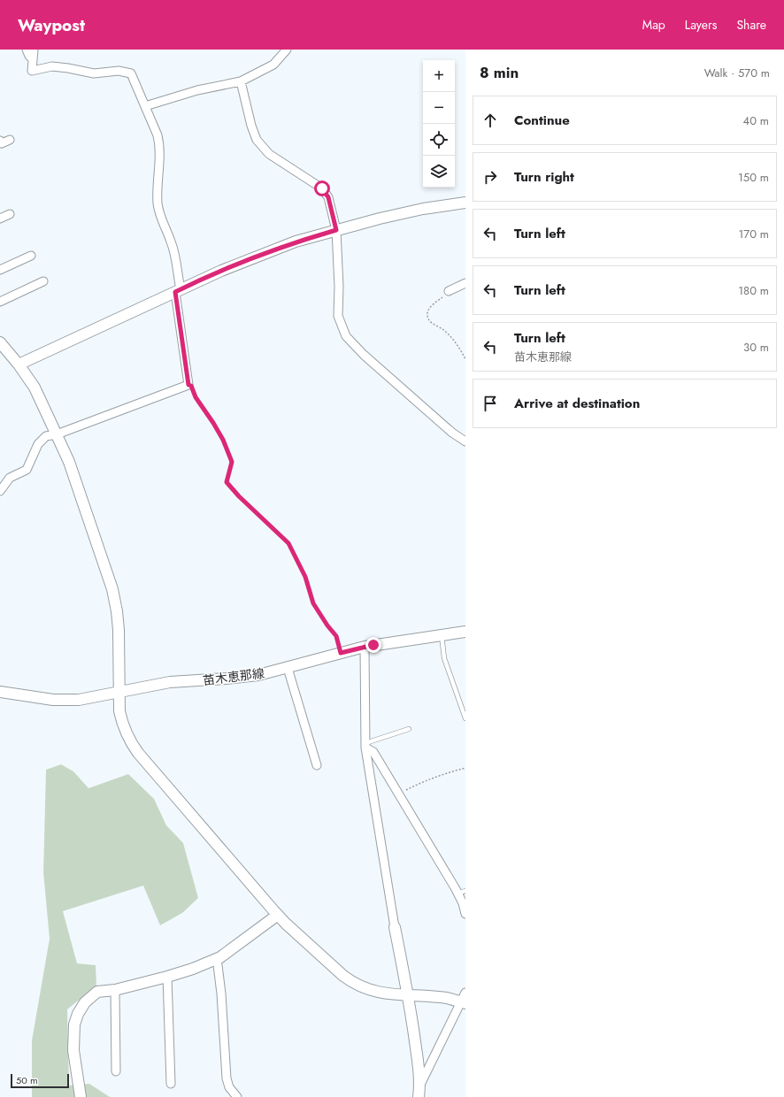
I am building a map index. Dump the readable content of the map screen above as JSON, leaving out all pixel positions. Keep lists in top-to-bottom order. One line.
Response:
{"streets":{"street":["苗木恵那線"]},"scale_bar":"50 m","page":{"header":"Waypost","nav":["Map","Layers","Share"],"heading":["8 min","Walk · 570 m"],"map_buttons":["+","−"],"list":[["Continue","40 m"],["Turn right","150 m"],["Turn left","170 m"],["Turn left","180 m"],["Turn left","苗木恵那線","30 m"],"Arrive at destination"],"scale":"50 m"}}
